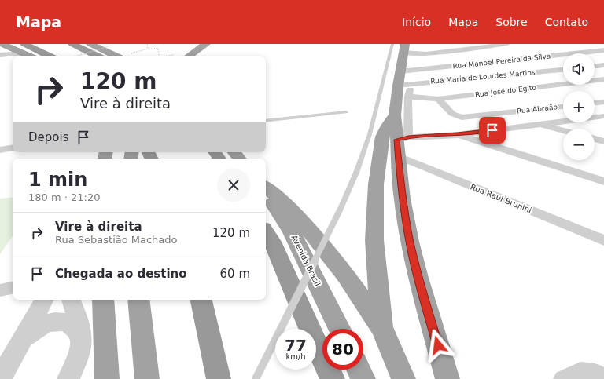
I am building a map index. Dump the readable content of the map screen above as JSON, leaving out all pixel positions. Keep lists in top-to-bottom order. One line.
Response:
{"streets":{"highway":["Avenida Brasil"],"street":["Rua Manoel Pereira da Silva","Rua Maria de Lourdes Martins","Rua José do Egito","Rua Abraão","Rua Raul Brunini"]},"crossings":[["Rua José do Egito","Rua Abraão"]],"page":{"header":"Mapa","nav":["Início","Mapa","Sobre","Contato"],"map_buttons":["+","−"],"turn":["120 m","Vire à direita"],"then":"Depois","heading":["1 min","180 m · 21:20"],"list":[{"name":"Vire à direita","note":"Rua Sebastião Machado","value":"120 m"},{"name":"Chegada ao destino","value":"60 m"}],"speed":"77 km/h","limit":"80"}}
